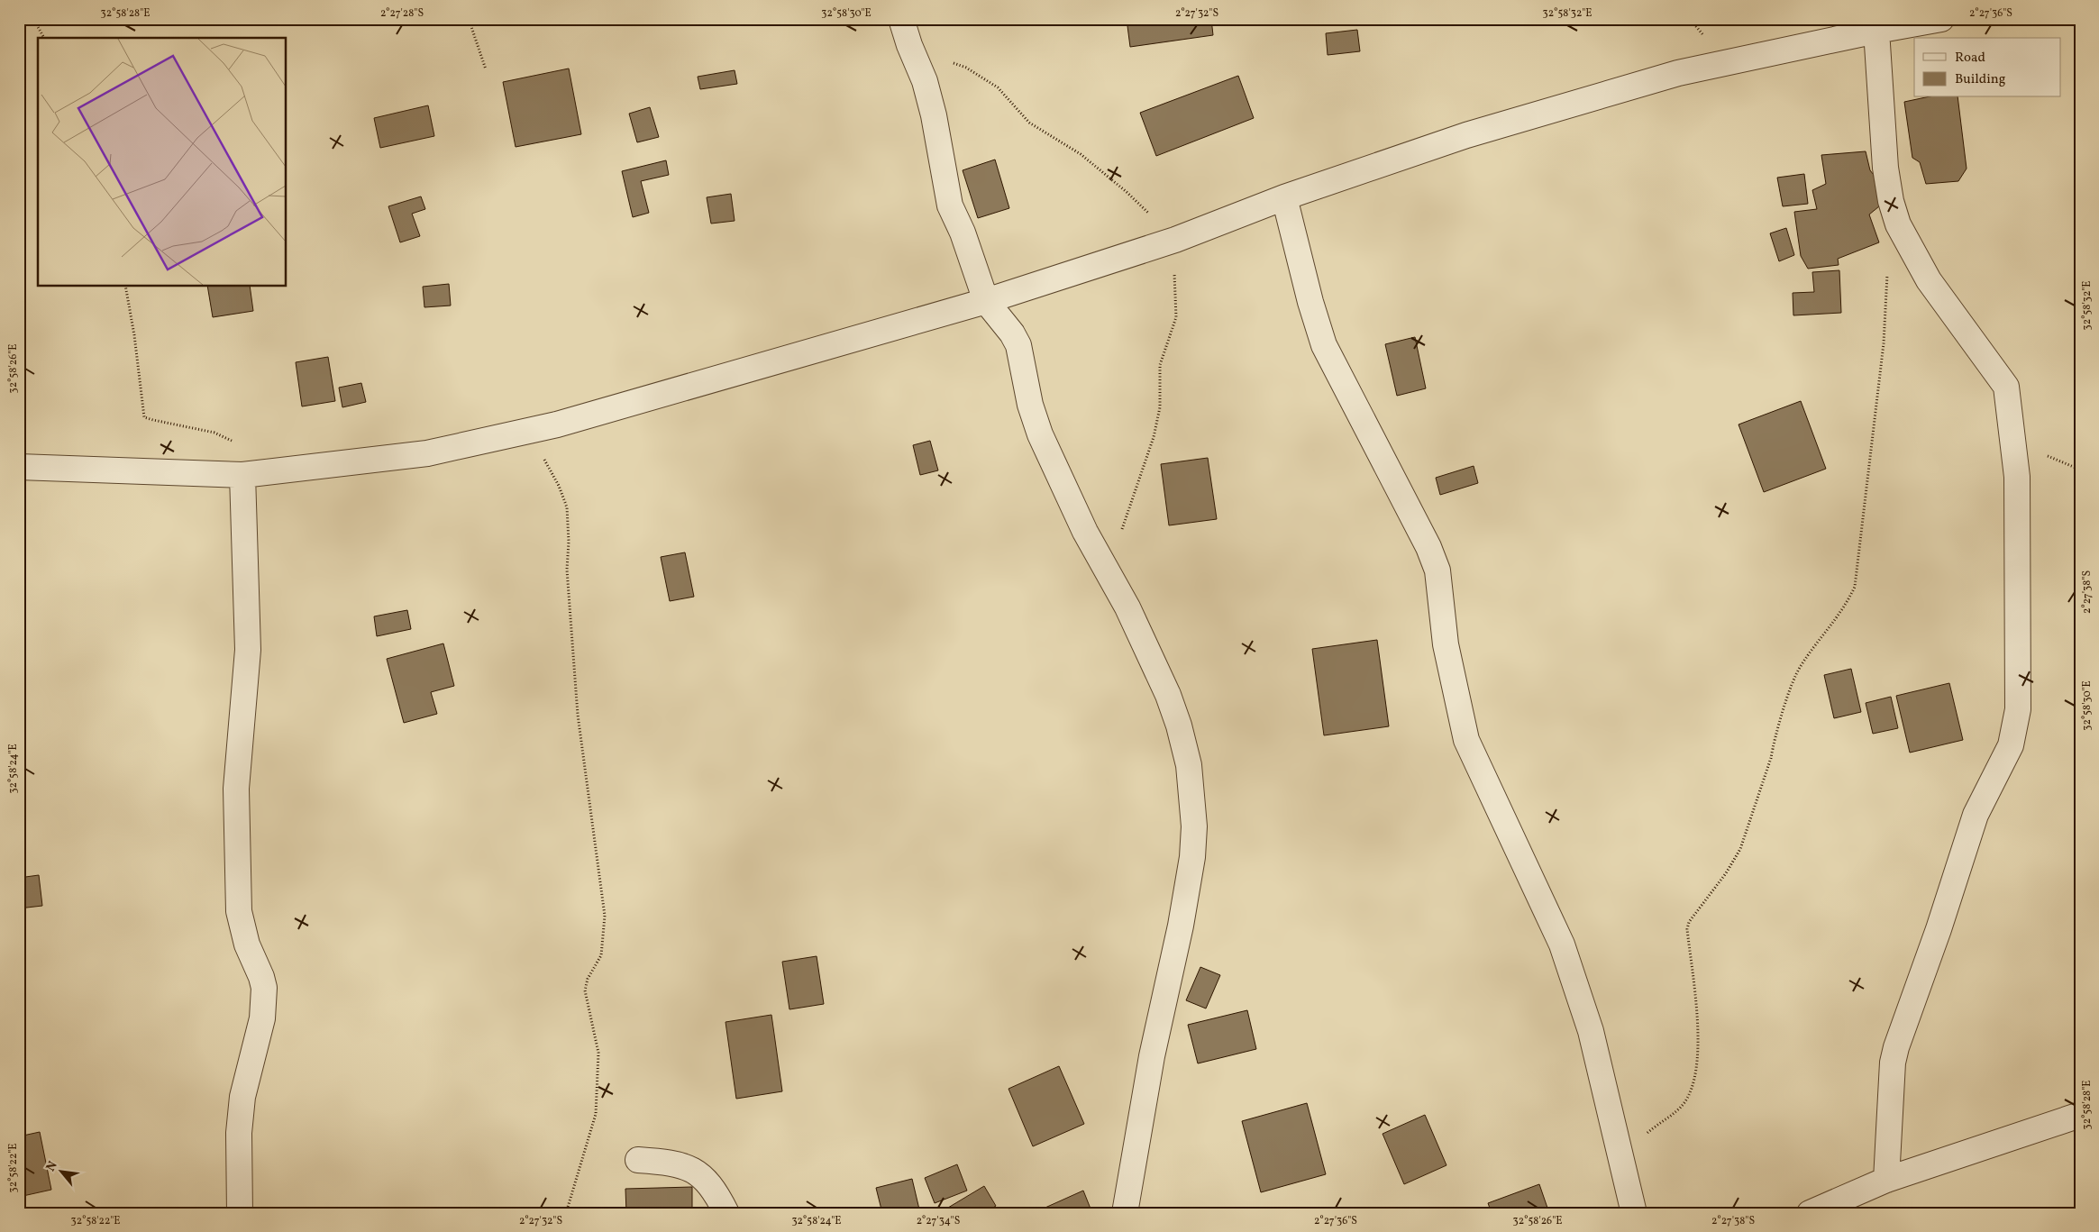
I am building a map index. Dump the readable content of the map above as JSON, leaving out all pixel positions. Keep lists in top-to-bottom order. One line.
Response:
{"legend":["Road","Building"],"north":"top left","coordinates":["32°58'28\"E","2°27'28\"S","32°58'30\"E","2°27'32\"S","32°58'32\"E","2°27'36\"S","32°58'26\"E","2°27'38\"S","32°58'24\"E","32°58'22\"E","2°27'34\"S"]}
